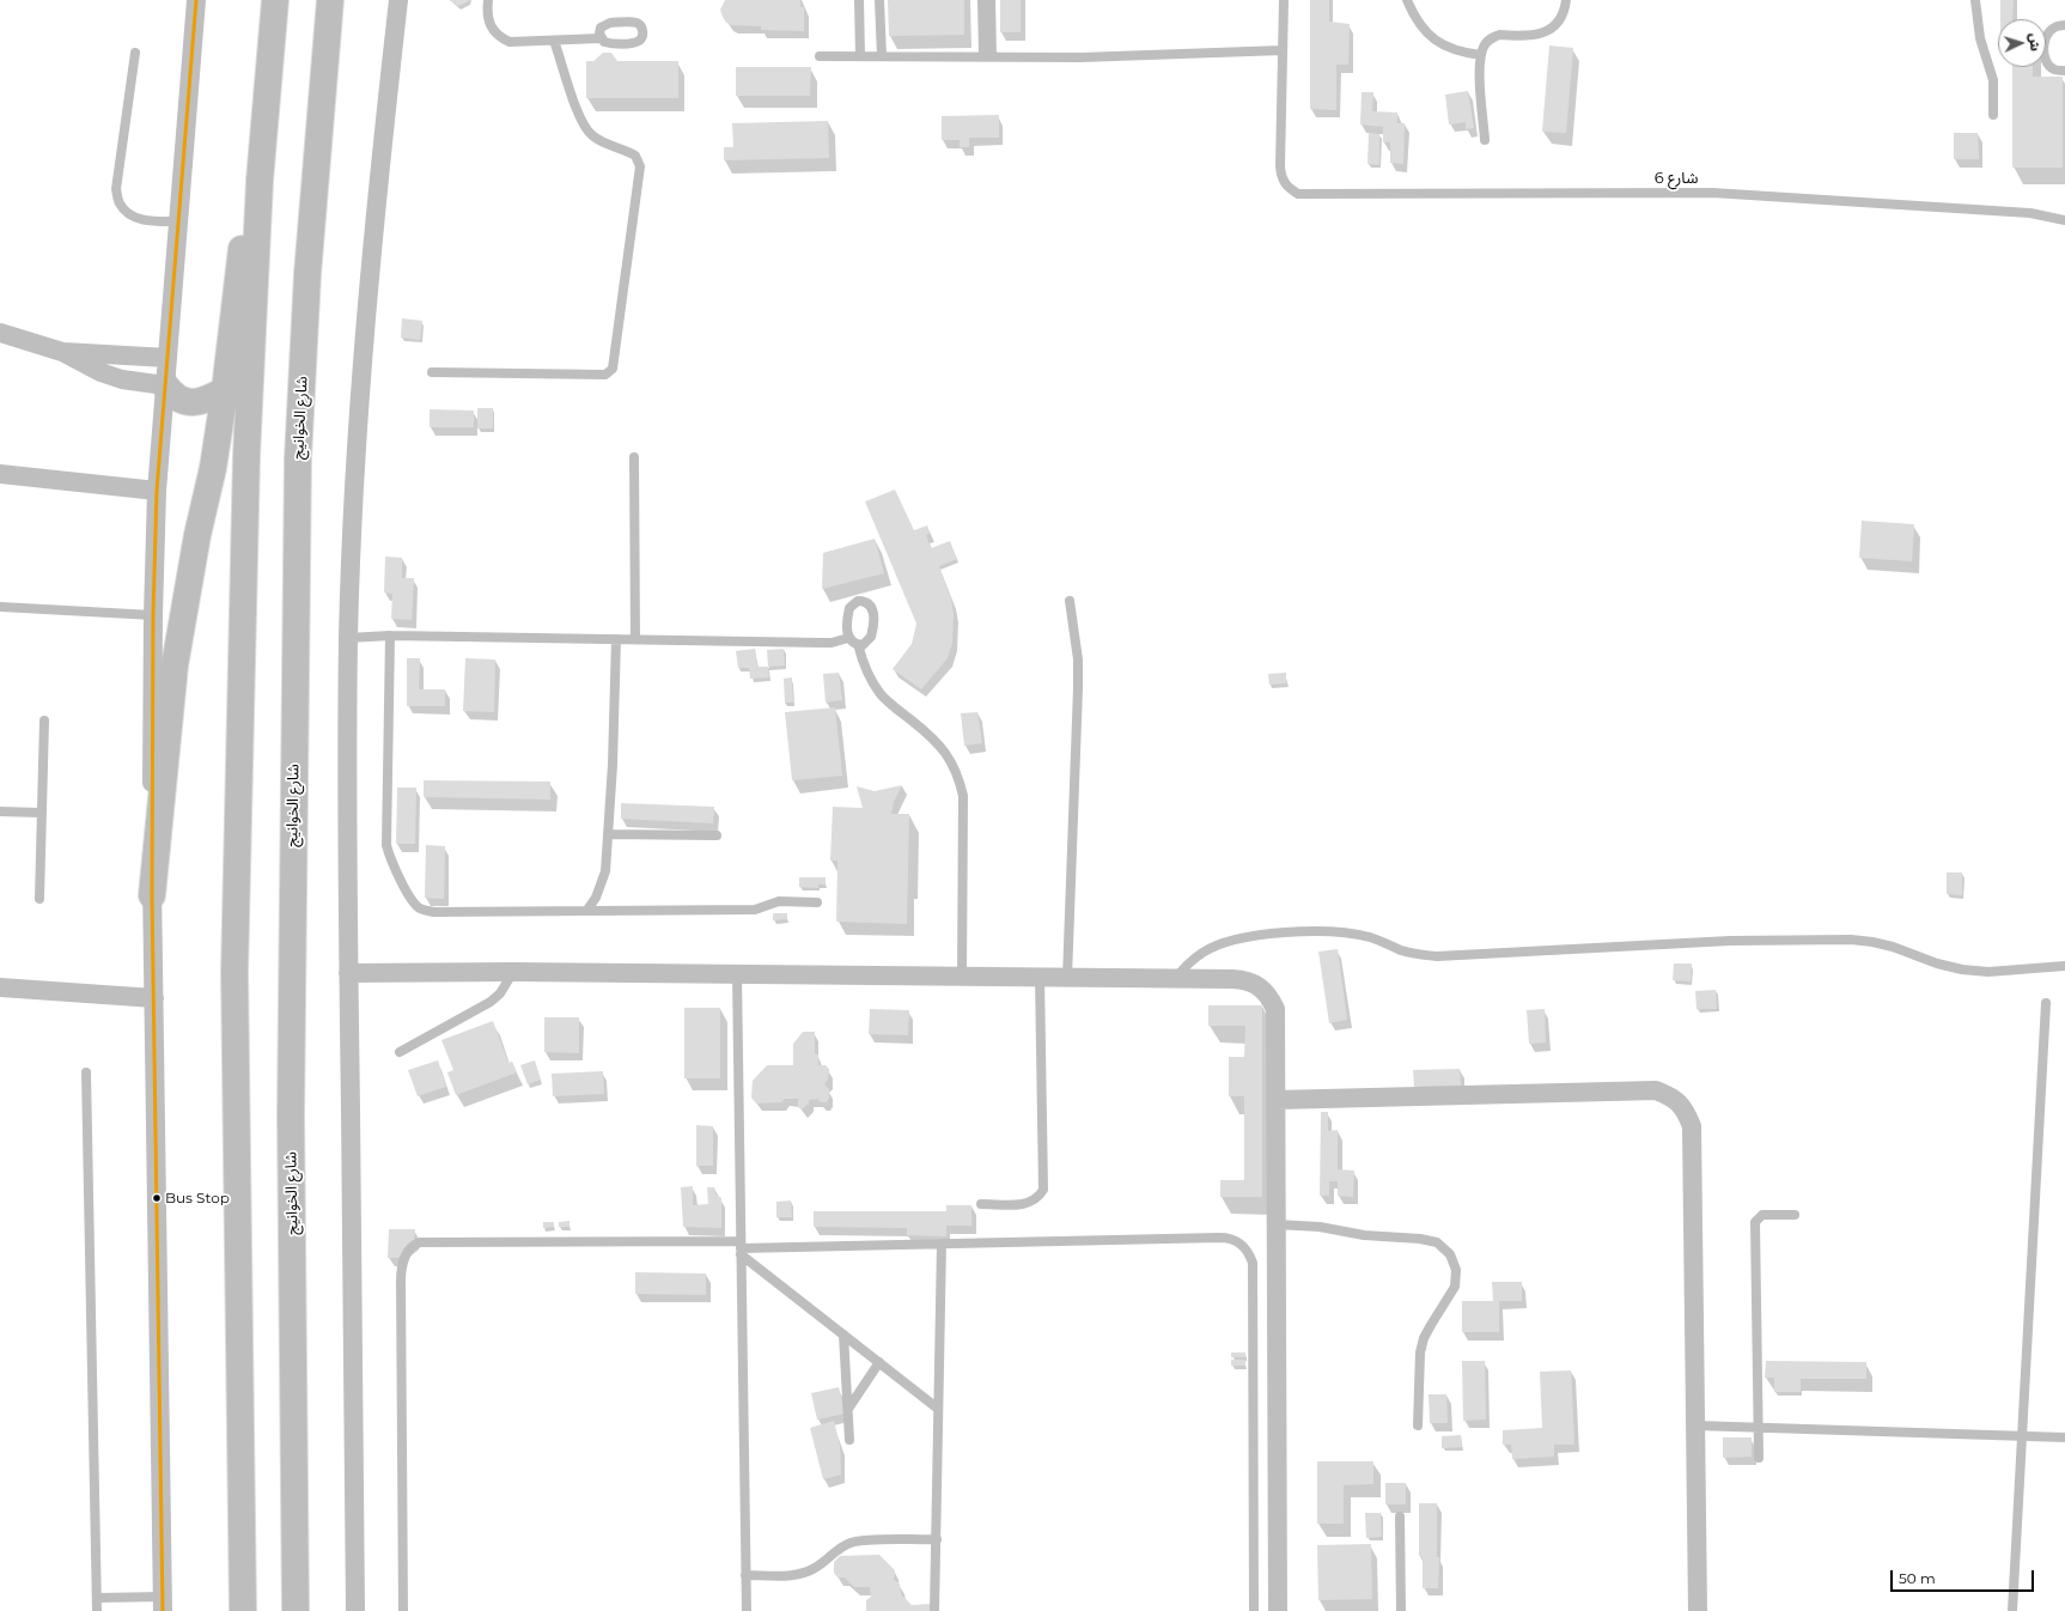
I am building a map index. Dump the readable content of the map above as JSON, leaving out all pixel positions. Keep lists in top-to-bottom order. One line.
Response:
{"streets":{"highway":["شارع الخوانيج"],"lane":["شارع 6"]},"places":["Bus Stop"],"scale_bar":"50 m","north":"right"}
